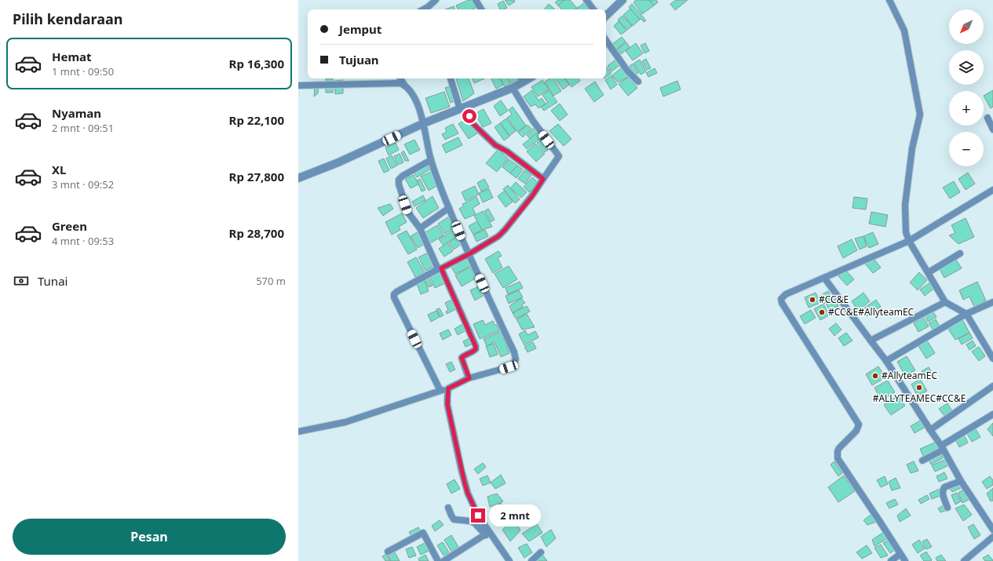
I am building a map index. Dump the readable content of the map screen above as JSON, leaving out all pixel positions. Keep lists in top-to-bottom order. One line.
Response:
{"places":["#CC&E","#CC&E#AllyteamEC","#AllyteamEC","#ALLYTEAMEC#CC&E"],"north":"bottom left","page":{"heading":"Pilih kendaraan","map_buttons":["+","−"],"banner":["Jemput","Tujuan"],"list":[{"name":"Hemat","note":"1 mnt · 09:50","value":"Rp 16,300"},{"name":"Nyaman","note":"2 mnt · 09:51","value":"Rp 22,100"},{"name":"XL","note":"3 mnt · 09:52","value":"Rp 27,800"},{"name":"Green","note":"4 mnt · 09:53","value":"Rp 28,700"}],"pay":["Tunai","570 m"],"bubble":"2 mnt","buttons":"Pesan"}}
